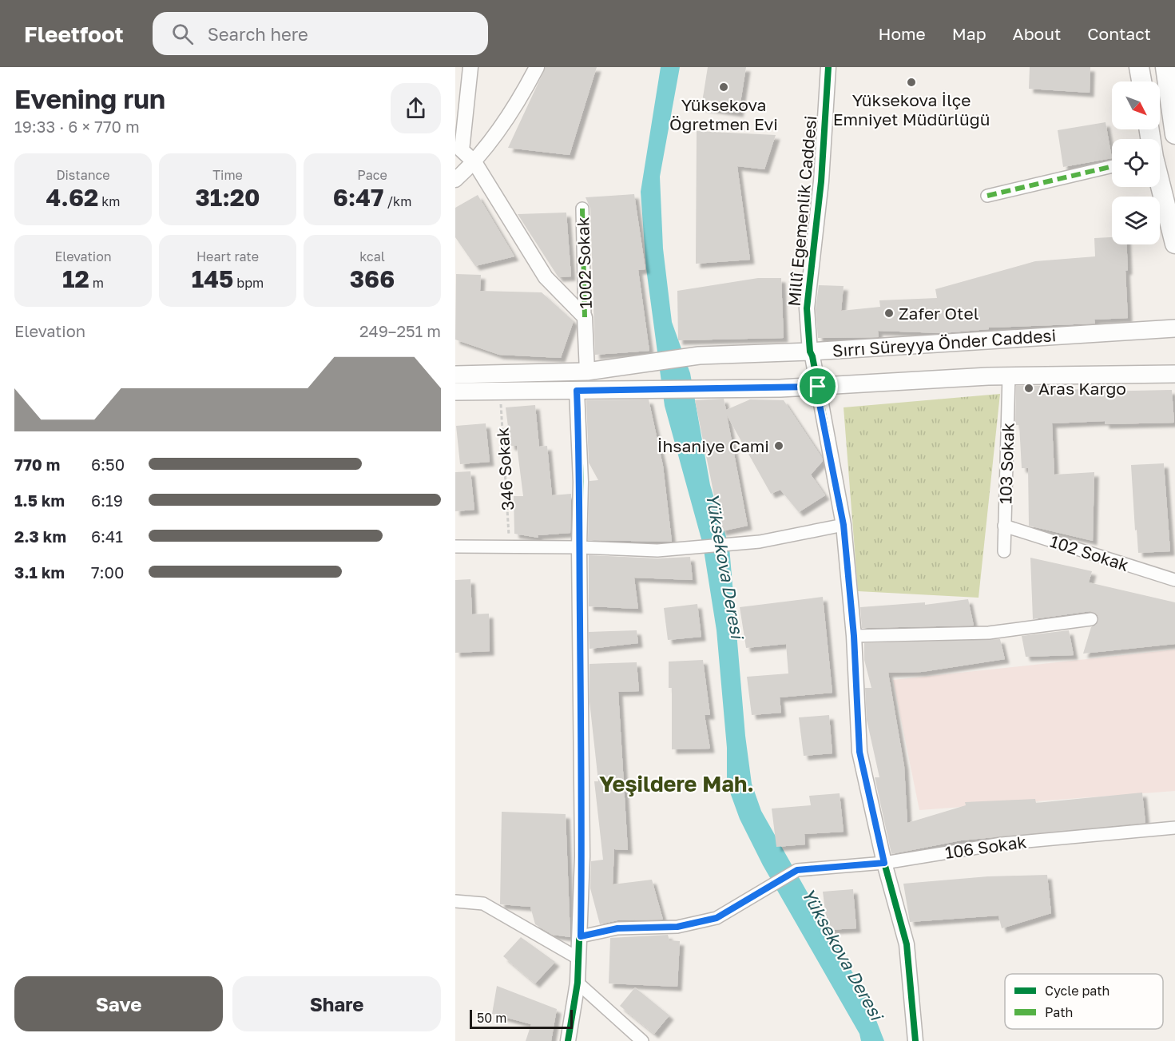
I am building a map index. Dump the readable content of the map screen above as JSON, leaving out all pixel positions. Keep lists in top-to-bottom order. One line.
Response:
{"streets":{"main road":["Sırrı Süreyya Önder Caddesi"],"street":["Millî Egemenlik Caddesi","1002 Sokak","103 Sokak","102 Sokak","106 Sokak"],"path":["346 Sokak"]},"crossings":[["Millî Egemenlik Caddesi","Sırrı Süreyya Önder Caddesi"],["Millî Egemenlik Caddesi","106 Sokak"],["Sırrı Süreyya Önder Caddesi","103 Sokak"],["Sırrı Süreyya Önder Caddesi","346 Sokak"],["103 Sokak","102 Sokak"]],"districts":["Yeşildere Mah."],"water":["Yüksekova Deresi"],"places":["Yüksekova İlçe Emniyet Müdürlüğü","Yüksekova Öğretmen Evi","Zafer Otel","Aras Kargo","İhsaniye Cami"],"legend":["Cycle path","Path"],"scale_bar":"50 m","north":"bottom right","page":{"header":"Fleetfoot","search":"Search here","nav":["Home","Map","About","Contact"],"heading":["Evening run","19:33 · 6 × 770 m"],"stats":[["Distance","4.62 km"],["Time","31:20"],["Pace","6:47 /km"],["Elevation","12 m"],["Heart rate","145 bpm"],["kcal","366"]],"chart":["Elevation","249–251 m"],"list":[{"name":"770 m","note":"6:50"},{"name":"1.5 km","note":"6:19"},{"name":"2.3 km","note":"6:41"},{"name":"3.1 km","note":"7:00"}],"buttons":["Save","Share"],"scale":"50 m"}}
